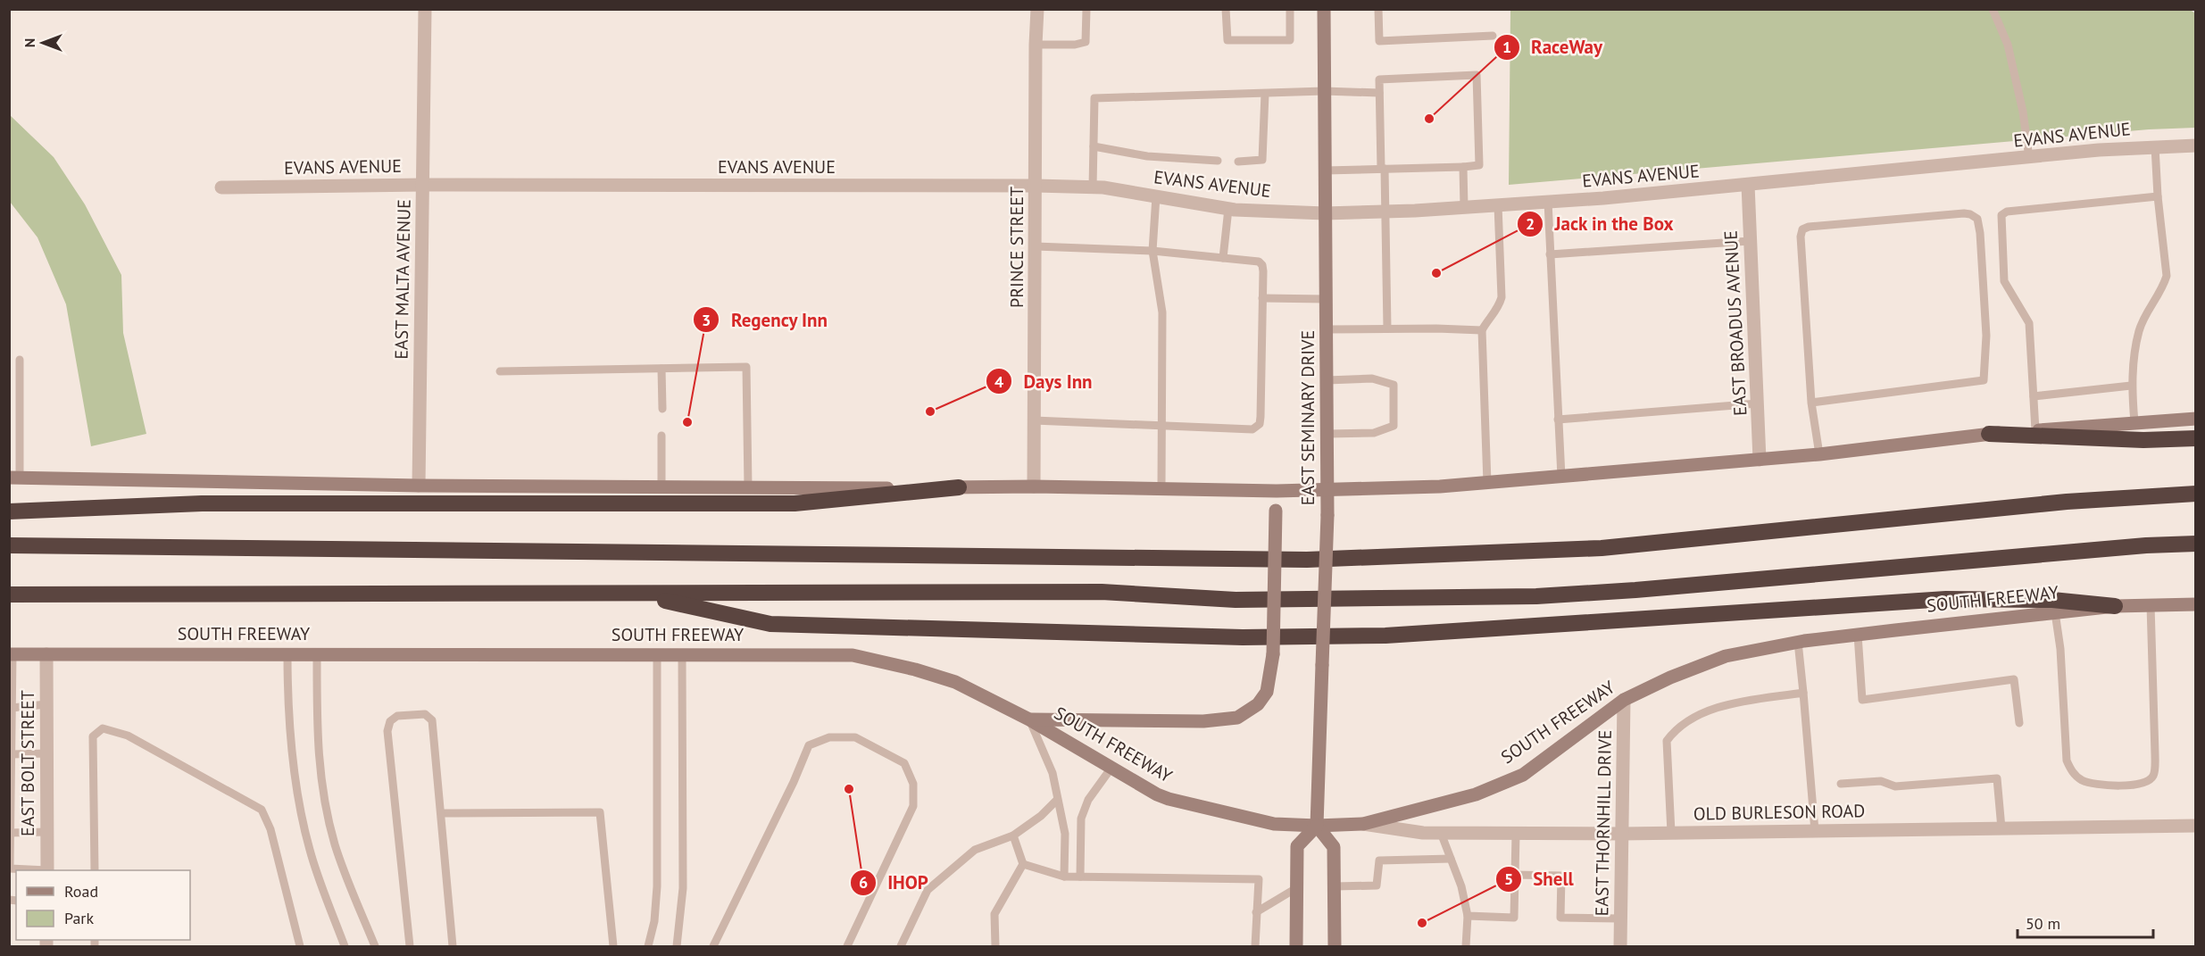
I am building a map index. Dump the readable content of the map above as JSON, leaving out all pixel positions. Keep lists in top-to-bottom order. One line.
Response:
{"streets":{"main road":["EAST SEMINARY DRIVE","SOUTH FREEWAY"],"street":["EVANS AVENUE","PRINCE STREET","EAST MALTA AVENUE","EAST BROADUS AVENUE","EAST BOLT STREET","OLD BURLESON ROAD","EAST THORNHILL DRIVE"]},"crossings":[["EVANS AVENUE","PRINCE STREET"],["EVANS AVENUE","EAST MALTA AVENUE"],["EVANS AVENUE","EAST BROADUS AVENUE"],["EVANS AVENUE","EAST SEMINARY DRIVE"],["EAST SEMINARY DRIVE","SOUTH FREEWAY"],["SOUTH FREEWAY","EAST BOLT STREET"],["SOUTH FREEWAY","OLD BURLESON ROAD"],["SOUTH FREEWAY","EAST THORNHILL DRIVE"],["OLD BURLESON ROAD","EAST THORNHILL DRIVE"]],"places":["RaceWay","Jack in the Box","Days Inn","Regency Inn","IHOP","Shell"],"legend":["Road","Park"],"scale_bar":"50 m","north":"left"}
